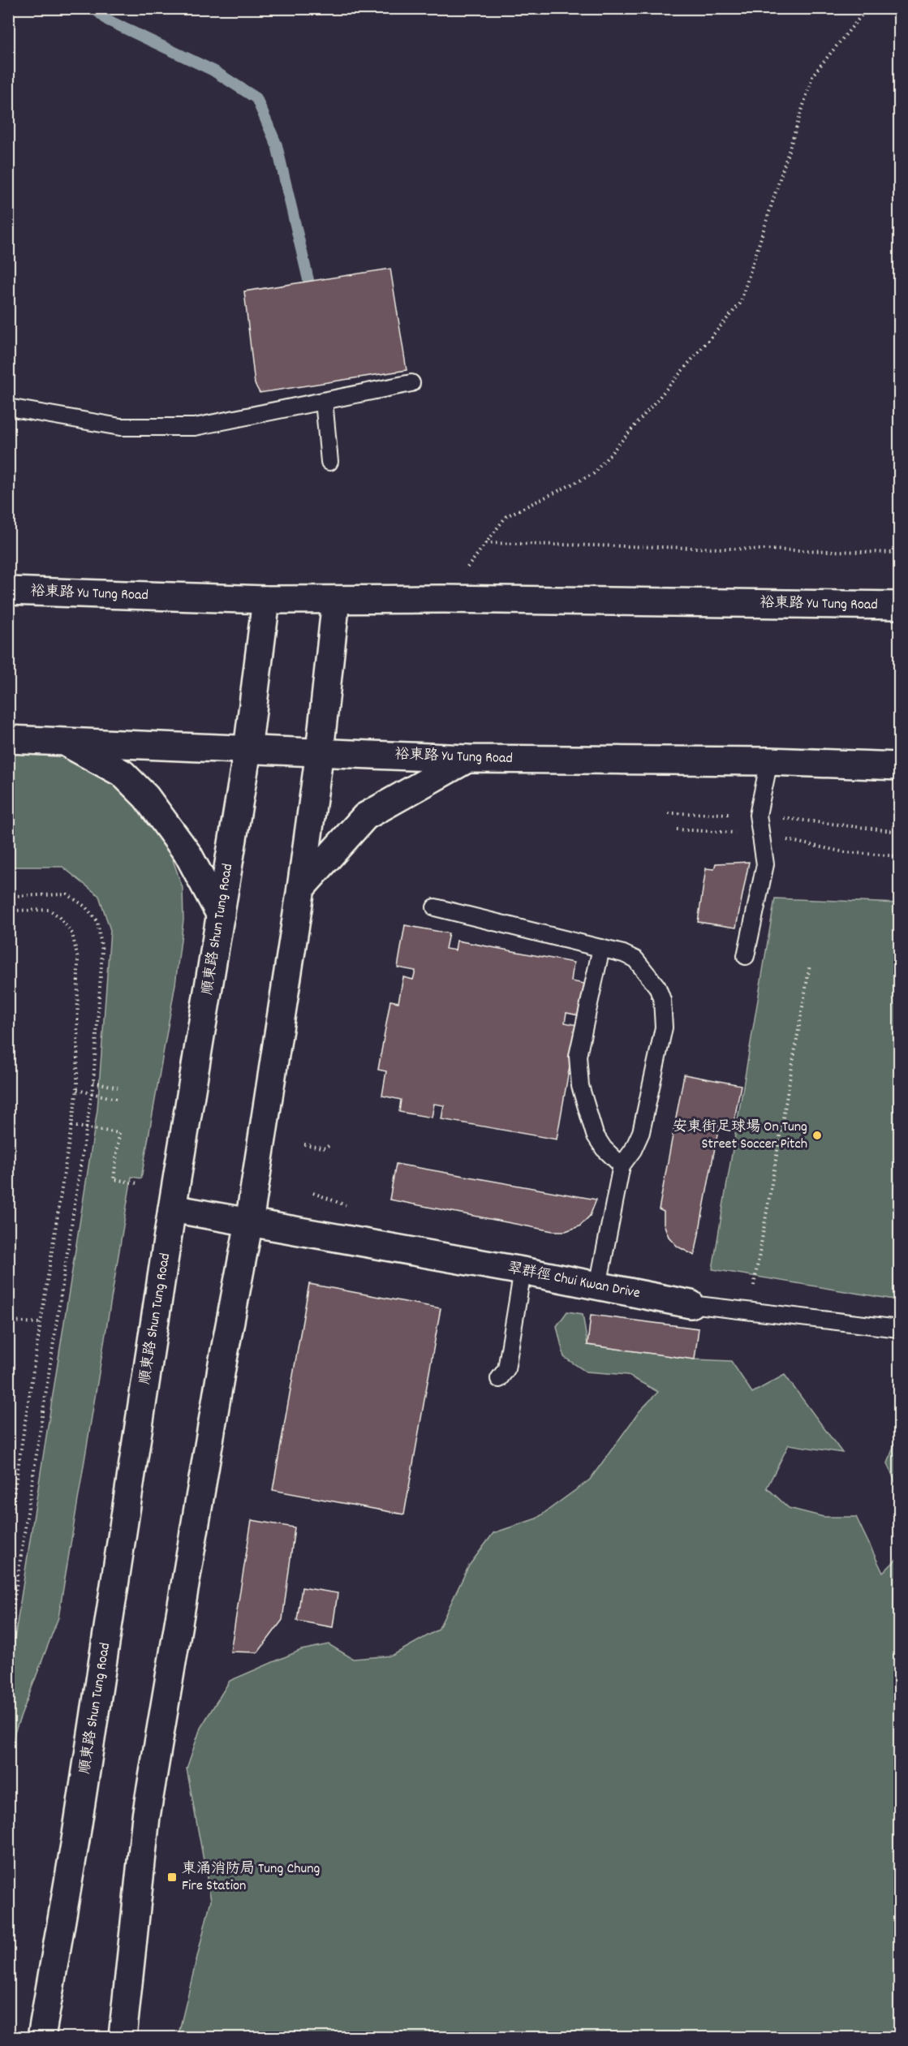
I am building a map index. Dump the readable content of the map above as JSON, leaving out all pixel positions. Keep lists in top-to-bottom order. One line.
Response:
{"streets":{"main road":["裕東路 Yu Tung Road","順東路 Shun Tung Road","翠群徑 Chui Kwan Drive"]},"crossings":[["裕東路 Yu Tung Road","順東路 Shun Tung Road"],["順東路 Shun Tung Road","翠群徑 Chui Kwan Drive"]],"places":{"other":["安東街足球場 On Tung Street Soccer Pitch"],"transit":["東涌消防局 Tung Chung Fire Station"]}}
